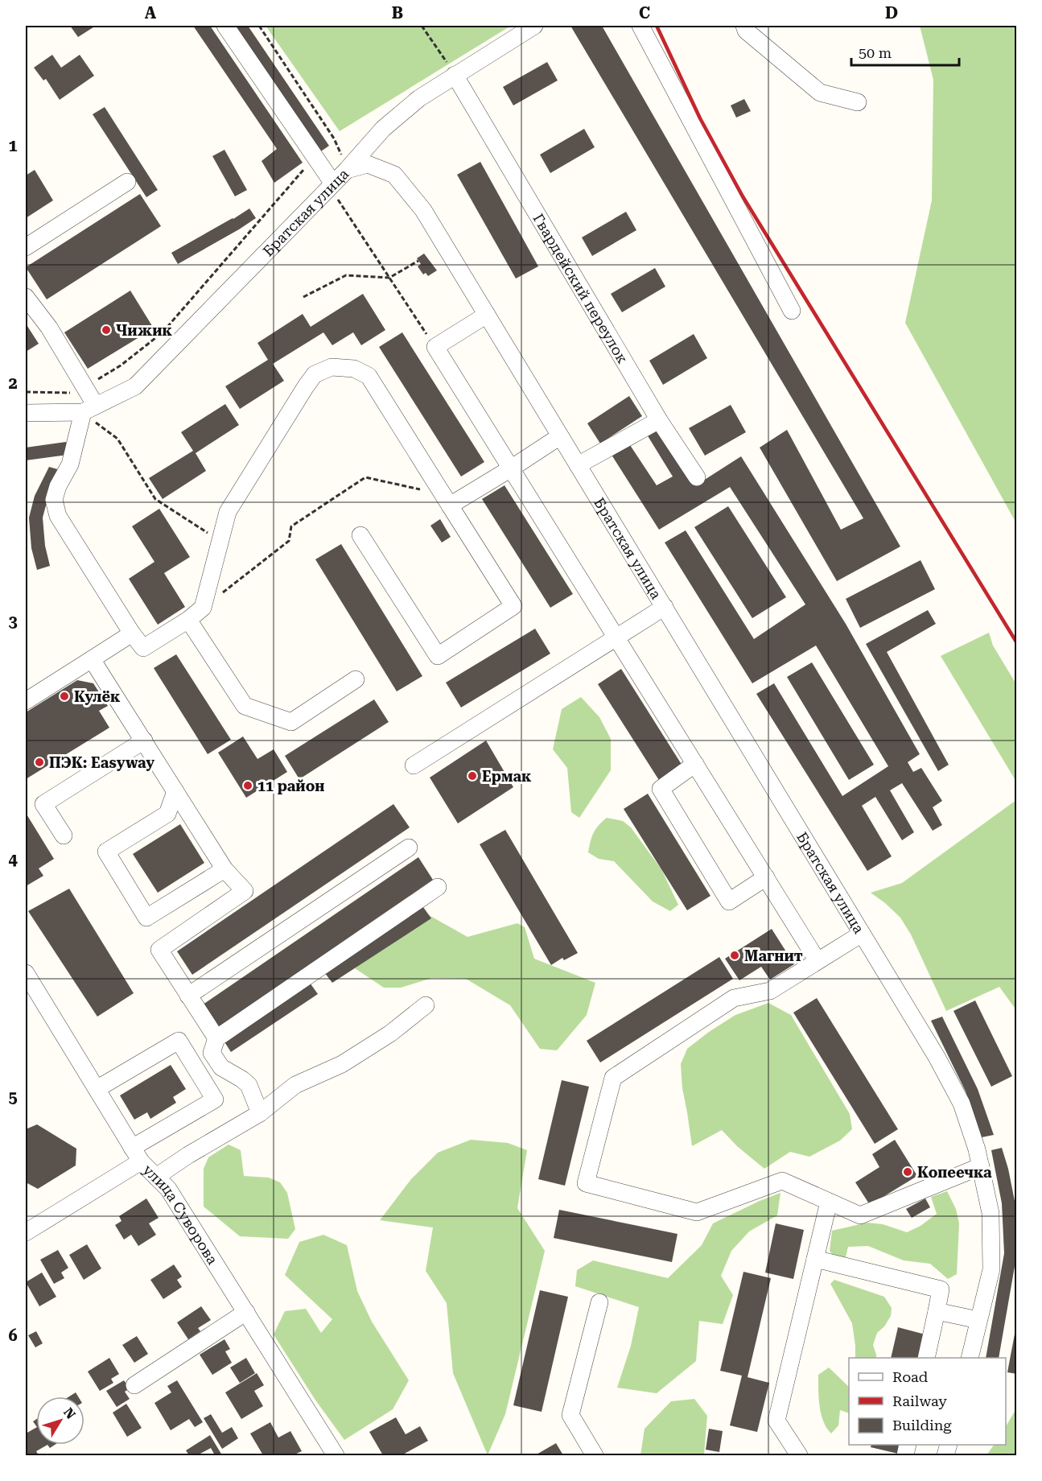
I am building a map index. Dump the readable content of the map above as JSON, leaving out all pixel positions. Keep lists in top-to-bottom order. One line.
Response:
{"streets":{"street":["Братская улица","Гвардейский переулок","улица Суворова"]},"places":["Чижик","Кулёк","ПЭК: Easyway","Ермак","11 район","Магнит","Копеечка"],"legend":["Road","Railway","Building"],"scale_bar":"50 m","north":"top right","grid":{"columns":["A","B","C","D"],"rows":["1","2","3","4","5","6"]}}
